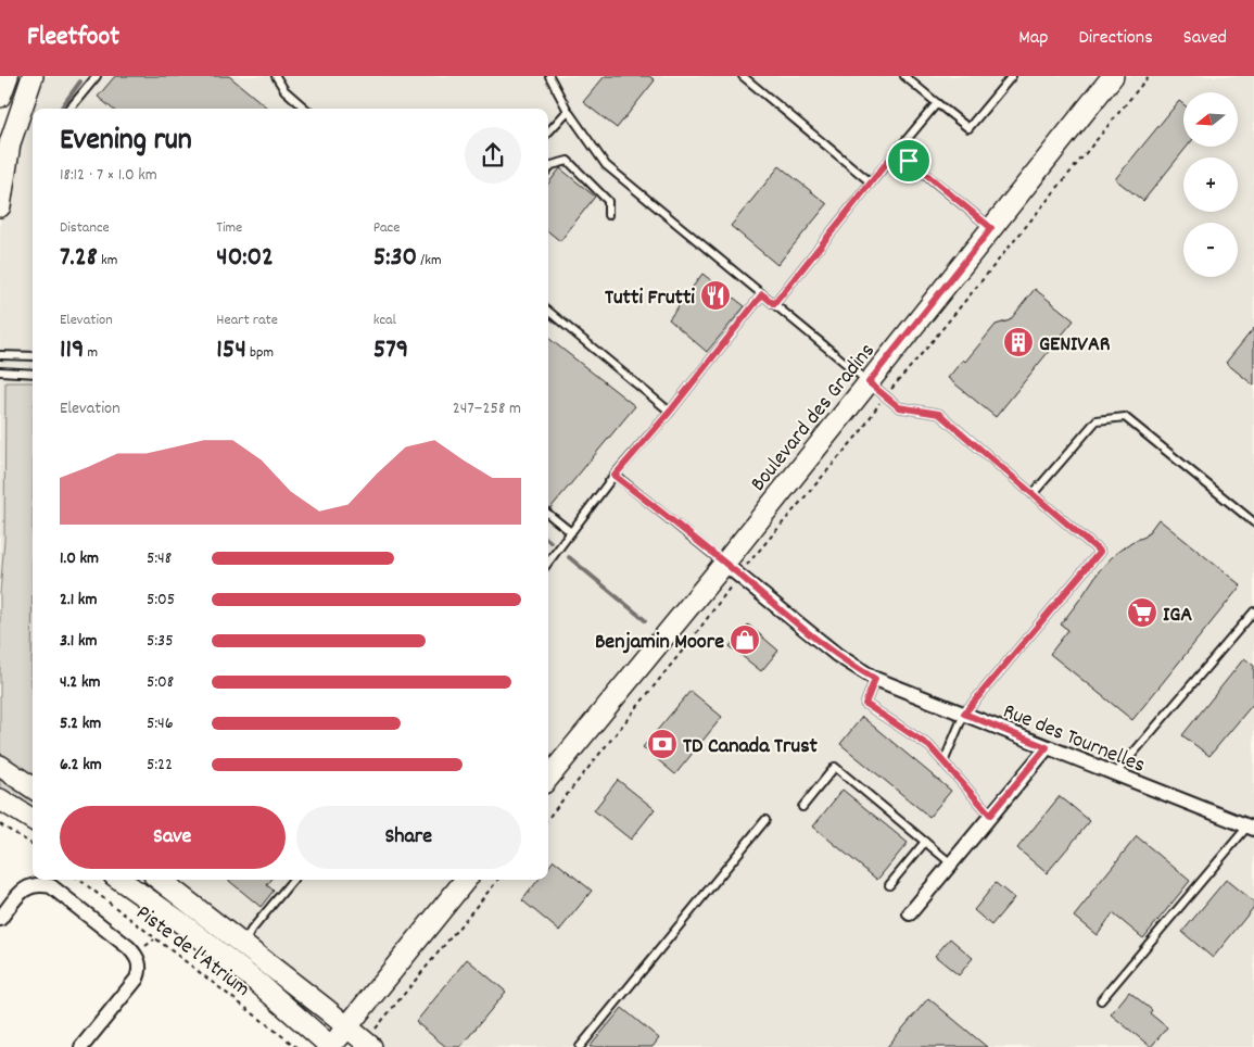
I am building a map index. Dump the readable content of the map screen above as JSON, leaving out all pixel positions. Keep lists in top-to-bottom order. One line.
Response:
{"streets":{"street":["Boulevard des Gradins","Rue des Tournelles"],"path":["Piste de l'Atrium"]},"crossings":[["Boulevard des Gradins","Rue des Tournelles"]],"places":{"restaurant":["Tutti Frutti"],"building":["GENIVAR"],"supermarket":["IGA"],"shop":["Benjamin Moore"],"bank":["TD Canada Trust"]},"north":"left","page":{"header":"Fleetfoot","nav":["Map","Directions","Saved"],"map_buttons":["+","−"],"heading":["Evening run","18:12 · 7 × 1.0 km"],"stats":[["Distance","7.28 km"],["Time","40:02"],["Pace","5:30 /km"],["Elevation","119 m"],["Heart rate","154 bpm"],["kcal","579"]],"chart":["Elevation","247–258 m"],"list":[{"name":"1.0 km","note":"5:48"},{"name":"2.1 km","note":"5:05"},{"name":"3.1 km","note":"5:35"},{"name":"4.2 km","note":"5:08"},{"name":"5.2 km","note":"5:46"},{"name":"6.2 km","note":"5:22"}],"buttons":["Save","Share"]}}
